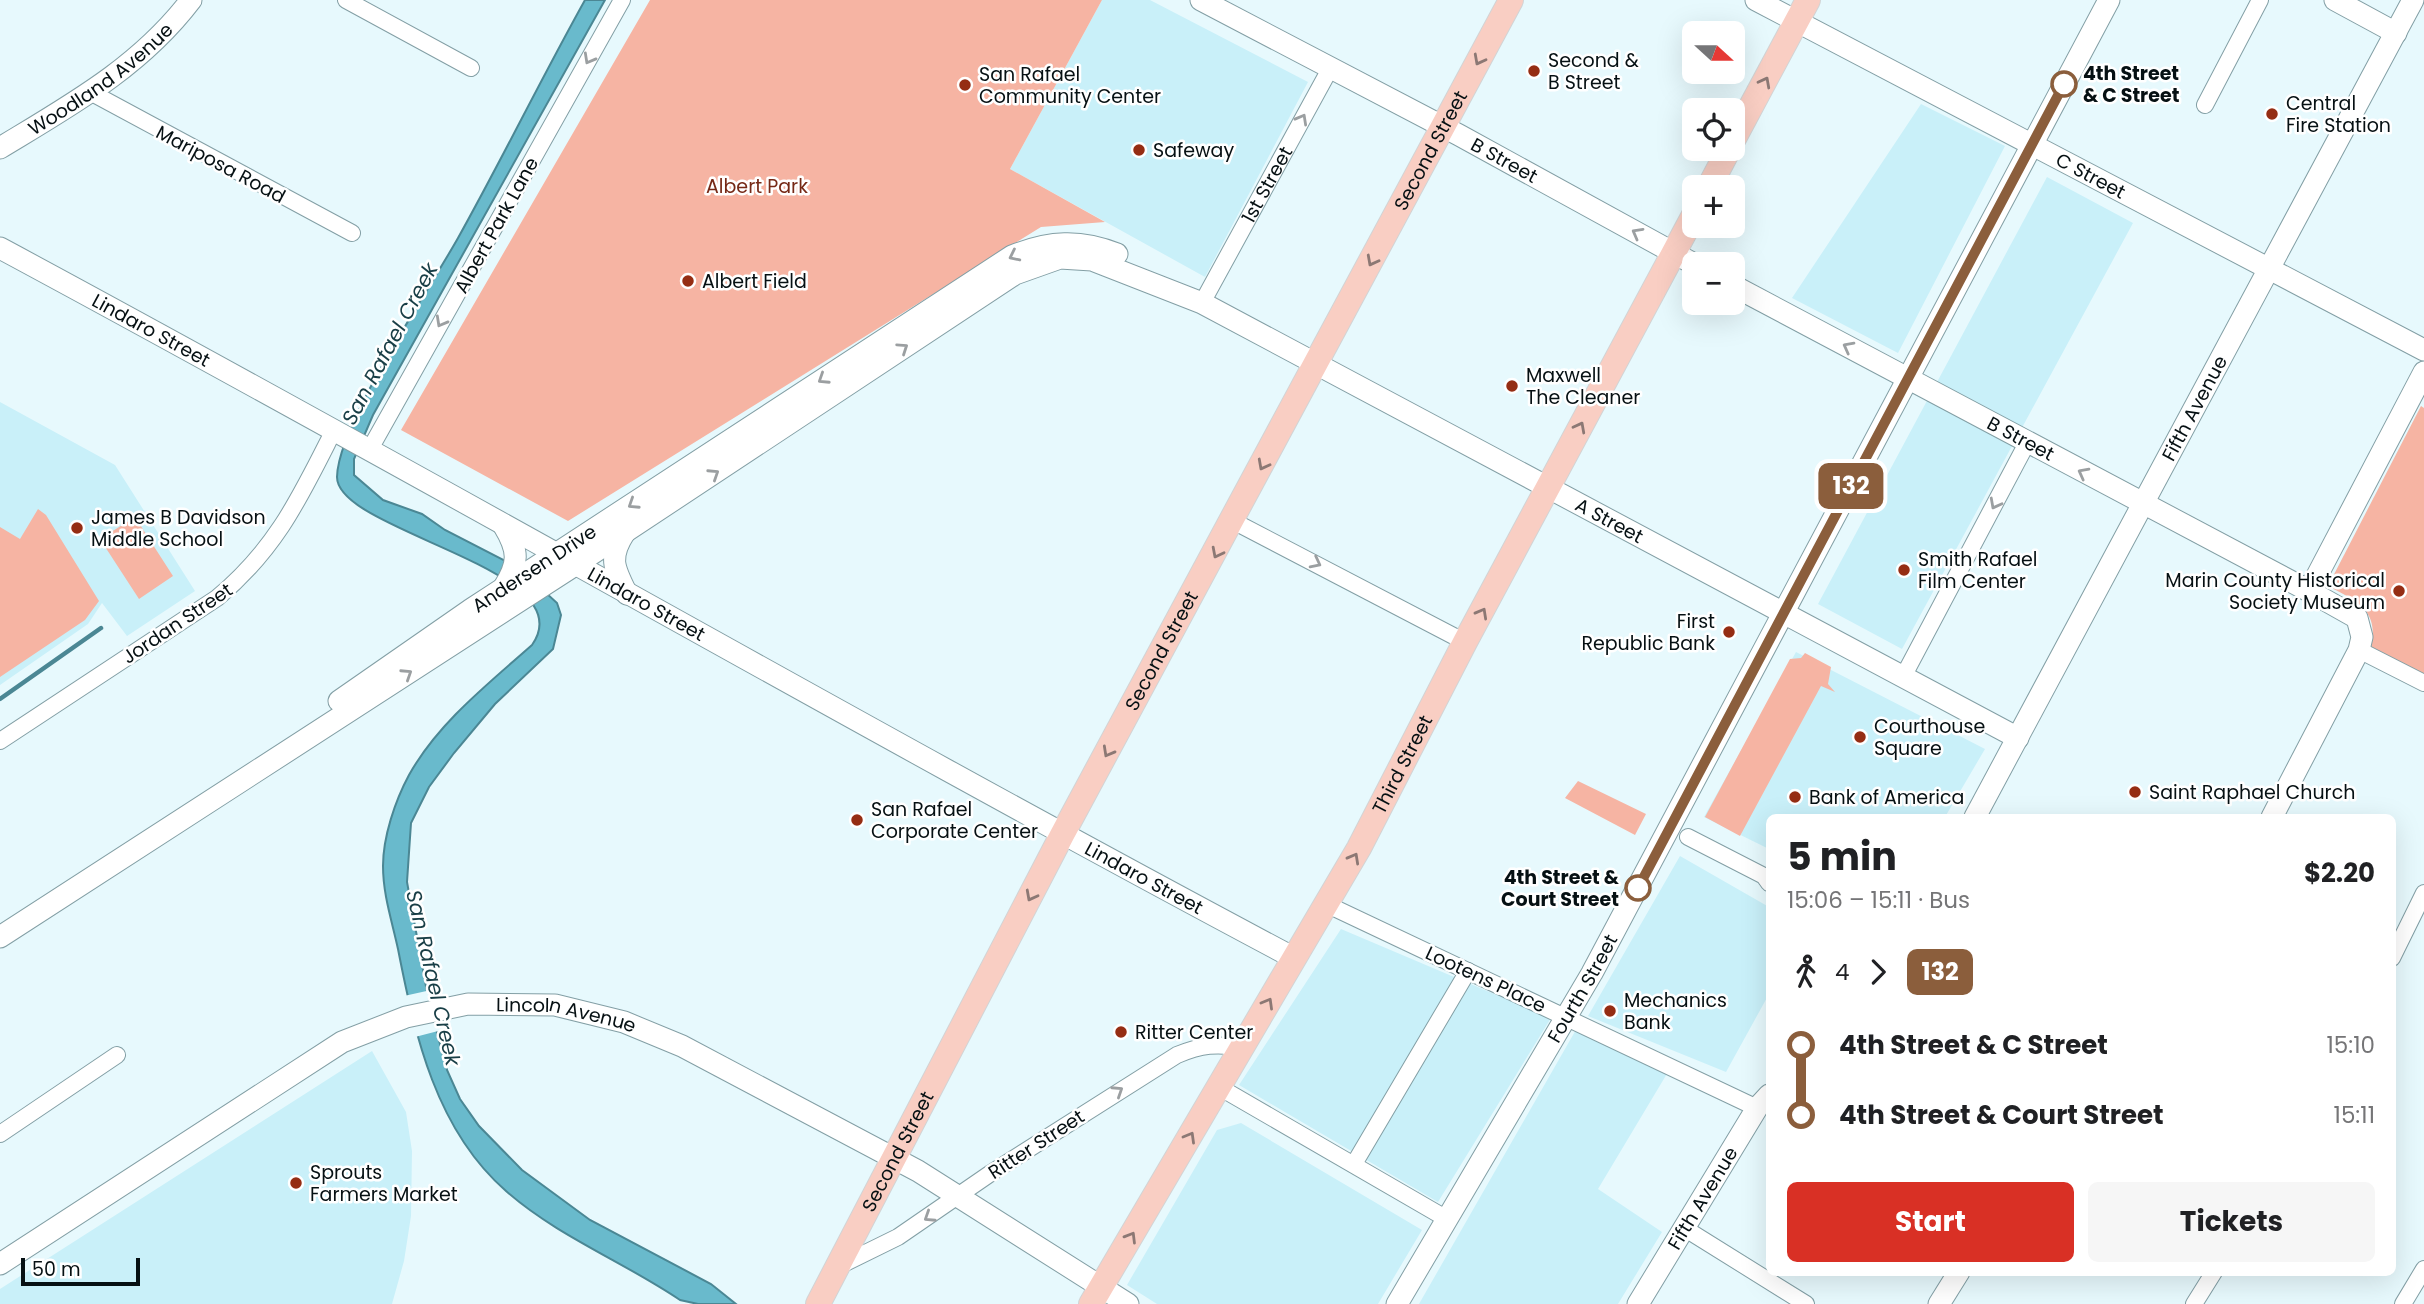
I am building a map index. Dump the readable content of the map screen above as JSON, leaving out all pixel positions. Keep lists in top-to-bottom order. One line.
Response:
{"streets":{"main road":["Second Street","Third Street"],"street":["Woodland Avenue","B Street","Mariposa Road","C Street","1st Street","Albert Park Lane","Lindaro Street","Fifth Avenue","A Street","Andersen Drive","Jordan Street","Lootens Place","Fourth Street","Lincoln Avenue","Ritter Street"]},"crossings":[["Woodland Avenue","Mariposa Road"],["Second Street","B Street"],["Second Street","Lindaro Street"],["Second Street","A Street"],["Second Street","Lincoln Avenue"],["Second Street","Ritter Street"],["B Street","1st Street"],["B Street","Fifth Avenue"],["B Street","Fourth Street"],["C Street","Fifth Avenue"],["C Street","Fourth Street"],["1st Street","A Street"],["Albert Park Lane","Lindaro Street"],["Lindaro Street","Andersen Drive"],["Lindaro Street","Jordan Street"],["Lindaro Street","Third Street"],["Fifth Avenue","A Street"],["Fifth Avenue","Lootens Place"],["A Street","Andersen Drive"],["A Street","Third Street"],["A Street","Fourth Street"],["Third Street","Lootens Place"],["Third Street","Lincoln Avenue"],["Third Street","Ritter Street"],["Lootens Place","Fourth Street"],["Lincoln Avenue","Ritter Street"]],"one_way":["Second Street","B Street","1st Street","Albert Park Lane","Third Street"],"water":["San Rafael Creek"],"parks":["Albert Park"],"places":["Second & B Street","4th Street & C Street","San Rafael Community Center","Central Fire Station","Safeway","Albert Field","Maxwell The Cleaner","James B Davidson Middle School","Smith Rafael Film Center","Marin County Historical Society Museum","First Republic Bank","Courthouse Square","Saint Raphael Church","Bank of America","San Rafael Corporate Center","4th Street & Court Street","Mechanics Bank","Ritter Center","Sprouts Farmers Market"],"lines":["bus line 132"],"scale_bar":"50 m","north":"right","page":{"on_map":"132","map_buttons":["+","−"],"heading":["5 min","15:06 – 15:11 · Bus","$2.20"],"legs":["4","132"],"list":[{"name":"4th Street & C Street","value":"15:10"},{"name":"4th Street & Court Street","value":"15:11"}],"buttons":["Start","Tickets"],"scale":"50 m"}}
